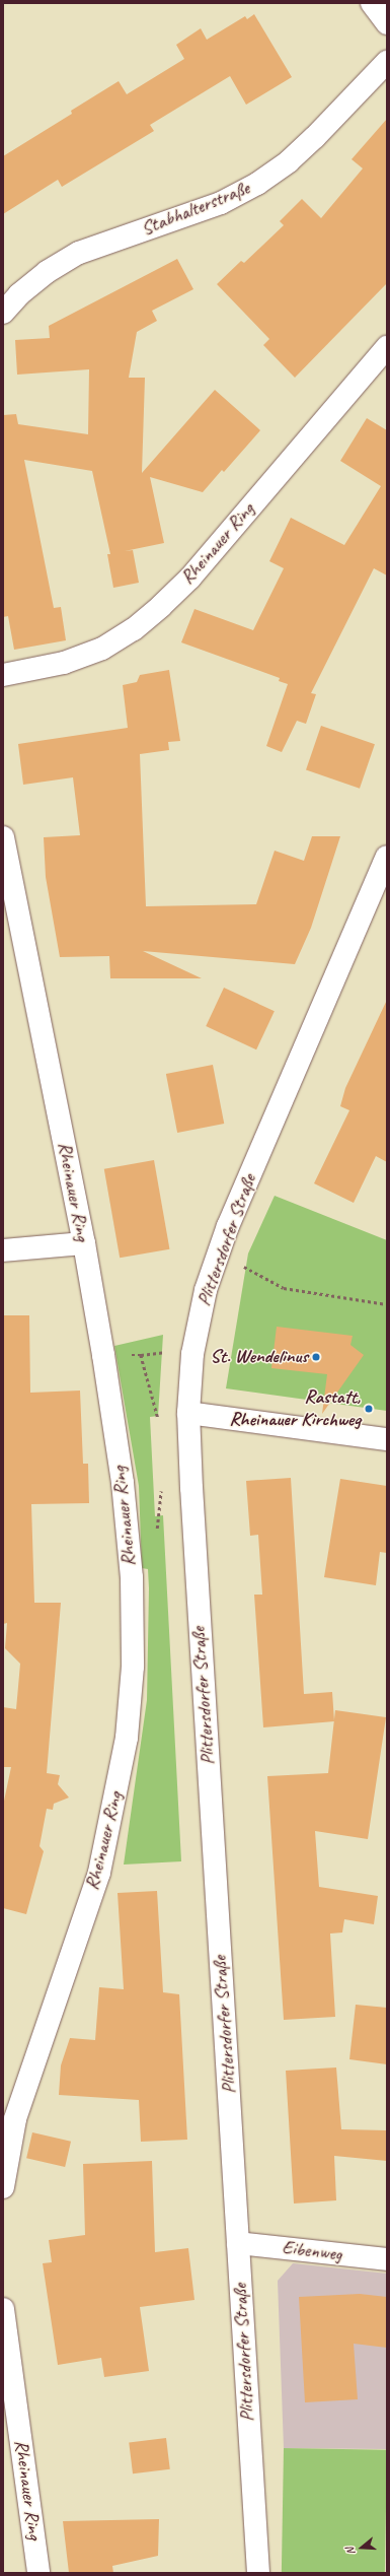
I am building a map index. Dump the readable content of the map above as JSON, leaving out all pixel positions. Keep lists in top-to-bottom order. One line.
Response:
{"streets":{"street":["Stabhalterstraße","Rheinauer Ring","Plittersdorfer Straße","Eibenweg"]},"crossings":[["Plittersdorfer Straße","Eibenweg"]],"places":["St. Wendelinus","Rastatt, Rheinauer Kirchweg"],"north":"left"}
